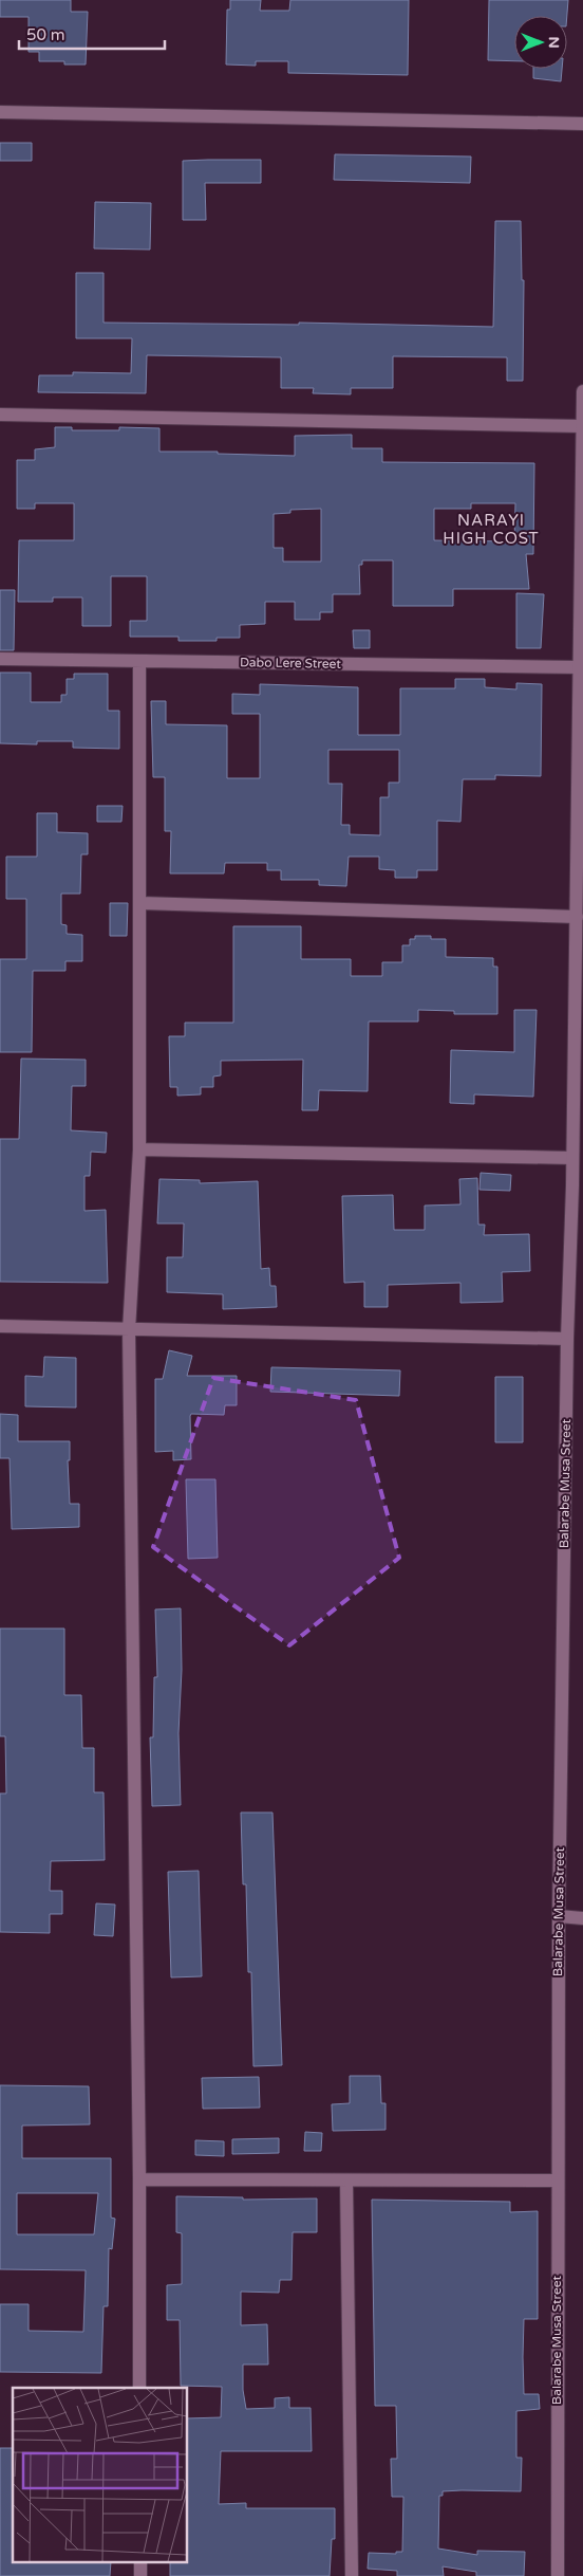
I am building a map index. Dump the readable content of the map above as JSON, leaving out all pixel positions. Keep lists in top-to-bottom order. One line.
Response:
{"streets":{"street":["Dabo Lere Street","Balarabe Musa Street"]},"crossings":[["Dabo Lere Street","Balarabe Musa Street"]],"districts":["NARAYI HIGH COST"],"scale_bar":"50 m","north":"right"}
